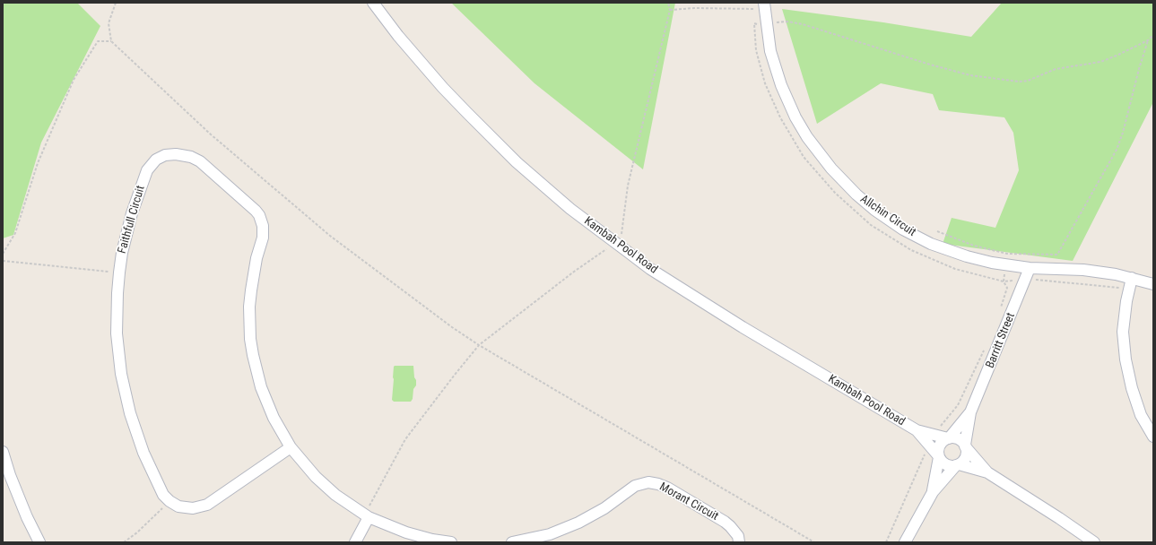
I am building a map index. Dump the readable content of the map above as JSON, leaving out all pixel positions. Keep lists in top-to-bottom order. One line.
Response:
{"streets":{"street":["Allchin Circuit","Faithfull Circuit","Kambah Pool Road","Barritt Street","Morant Circuit"]},"crossings":[["Allchin Circuit","Barritt Street"],["Kambah Pool Road","Barritt Street"]]}
